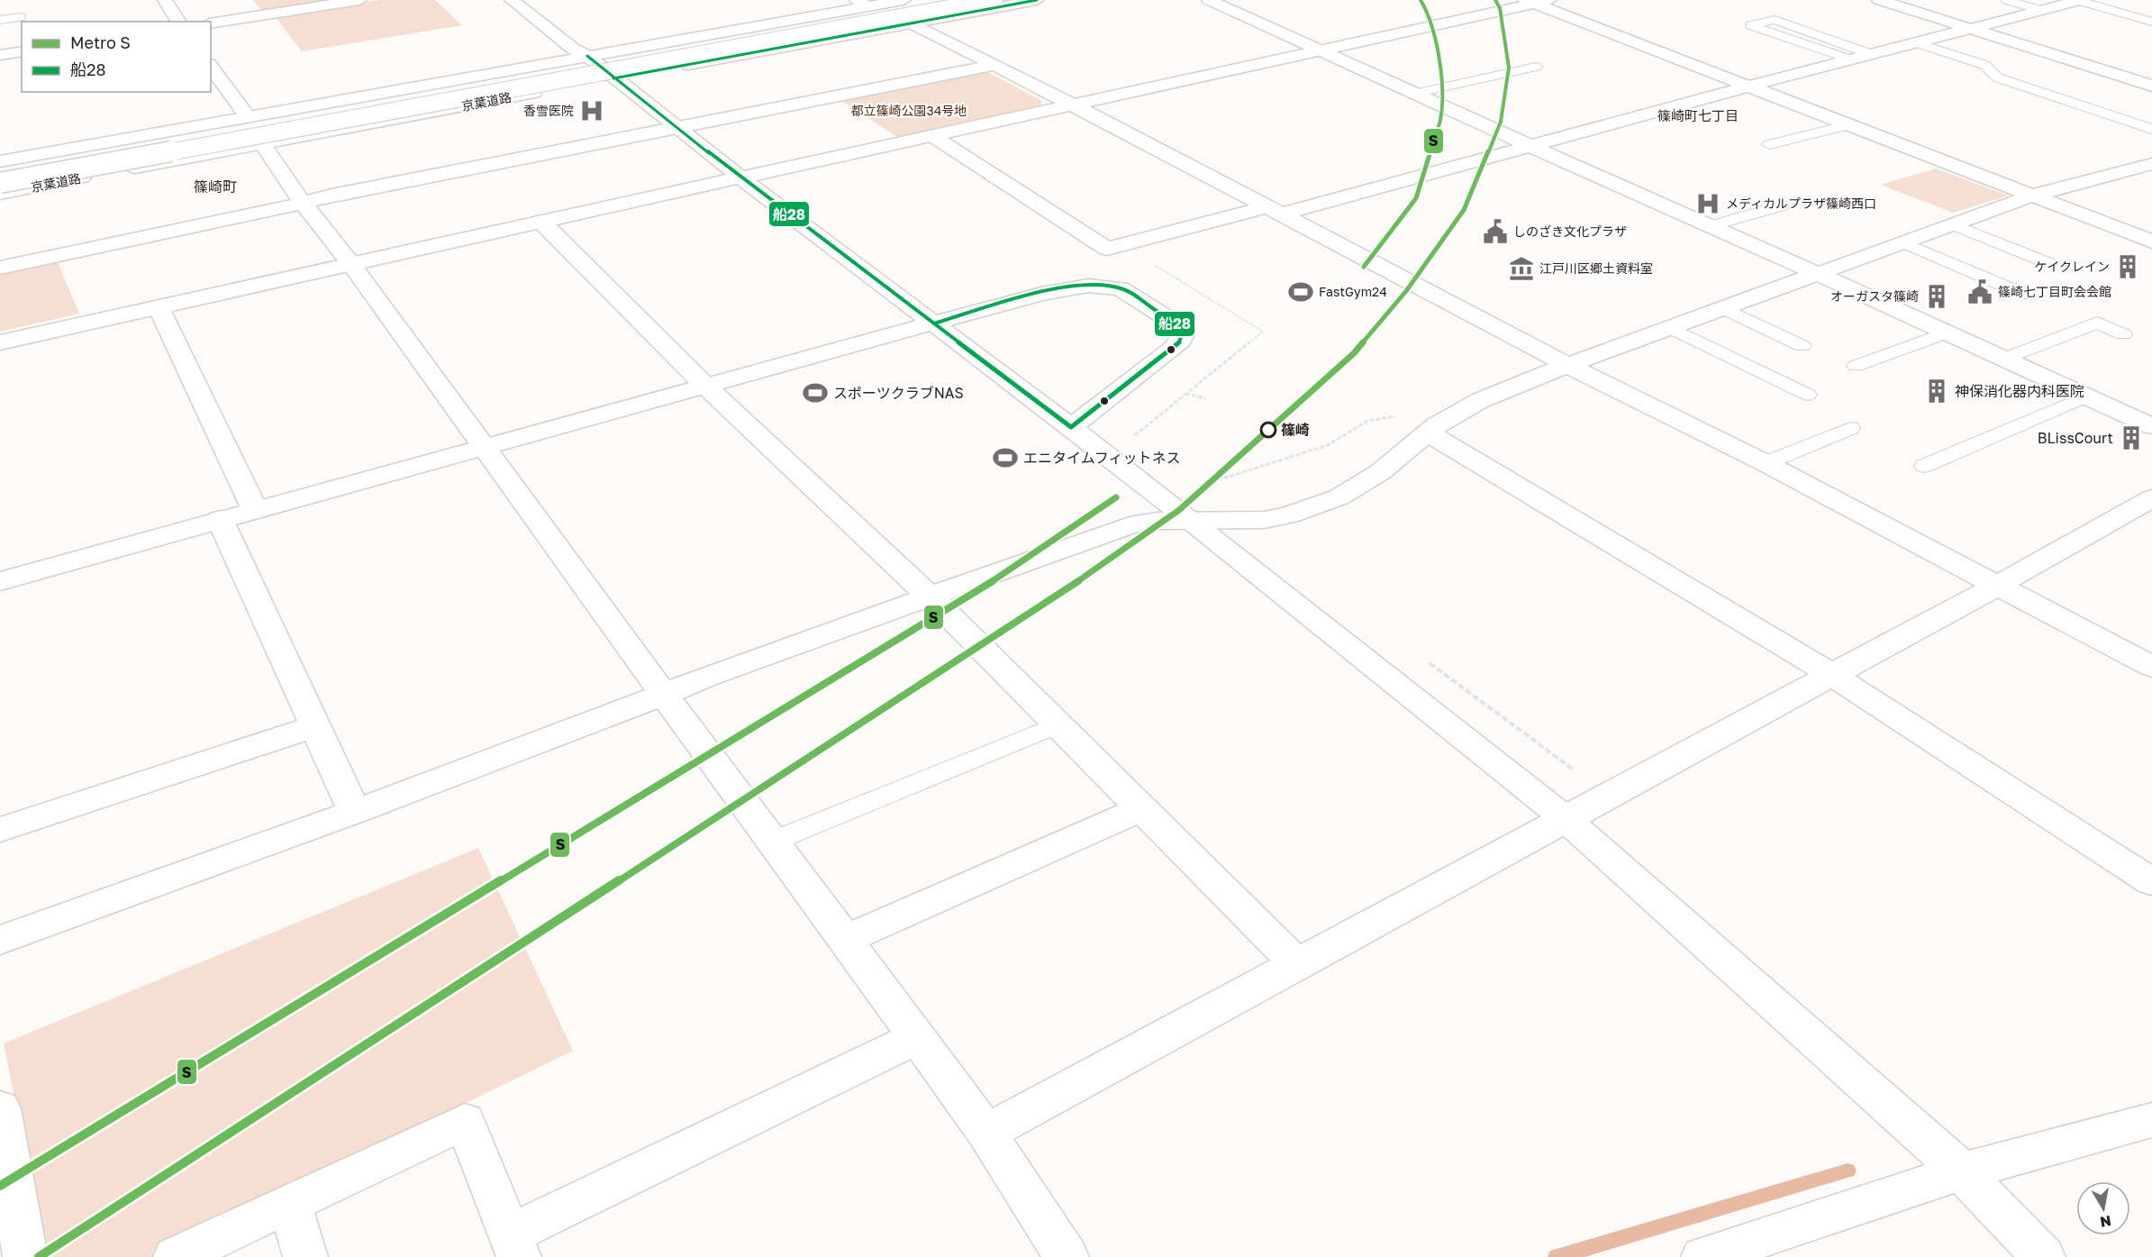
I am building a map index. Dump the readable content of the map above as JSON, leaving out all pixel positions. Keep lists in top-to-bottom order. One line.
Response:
{"streets":{"main road":["京葉道路"]},"districts":["篠崎町七丁目","篠崎町"],"parks":["都立篠崎公園34号地"],"places":{"hospital":["香雪医院","メディカルプラザ篠崎西口"],"public building":["しのざき文化プラザ","篠崎七丁目町会会館"],"building":["ケイクレイン","オーガスタ篠崎","神保消化器内科医院","BLissCourt"],"museum":["江戸川区郷土資料室"],"sports":["FastGym24","スポーツクラブNAS","エニタイムフィットネス"],"other":["篠崎"]},"lines":["metro line S","transit line 船28"],"legend":["Metro S","船28"],"north":"bottom"}
